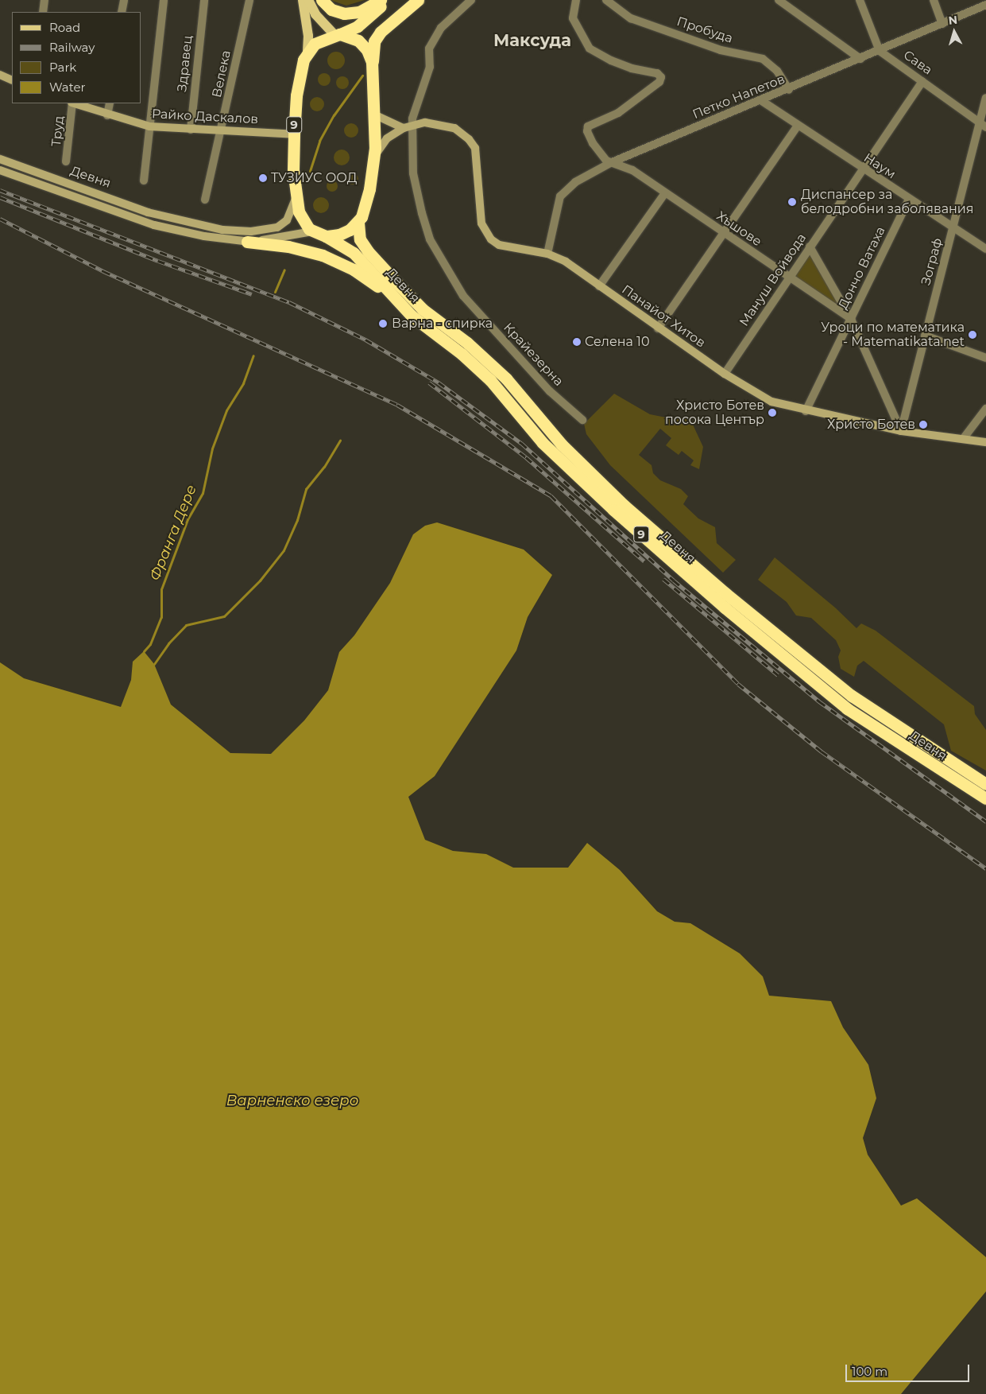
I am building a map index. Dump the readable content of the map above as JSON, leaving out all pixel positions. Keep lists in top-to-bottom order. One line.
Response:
{"streets":{"highway":["9","Девня"],"street":["Прoбудa","Сава","Здравец","Велека","Петко Напетов","Райко Даскалов","Труд","Наум","Хъшове","Зограф","Дончо Ватаха","Mануш Войвода","Панайот Хитов","Кpaйeзepнa"]},"crossings":[["Прoбудa","Петко Напетов"],["Сава","Петко Напетов"],["Сава","Зограф"],["Сава","Mануш Войвода"],["Здравец","Райко Даскалов"],["Велека","Райко Даскалов"],["Петко Напетов","Наум"],["Петко Напетов","Хъшове"],["Петко Напетов","Панайот Хитов"],["Райко Даскалов","9"],["9","Девня"],["Наум","Зограф"],["Наум","Дончо Ватаха"],["Наум","Mануш Войвода"],["Хъшове","Дончо Ватаха"],["Хъшове","Mануш Войвода"],["Зограф","Панайот Хитов"],["Дончо Ватаха","Панайот Хитов"],["Mануш Войвода","Панайот Хитов"],["Панайот Хитов","Кpaйeзepнa"]],"districts":["Максуда"],"water":["Франга Дере","Варненско езеро"],"places":["ТУЗИУС ООД","Диспансер за белодробни заболявания","Варна - спирка","Уроци по математика - Matematikata.net","Селена 10","Христо Ботев посока Център","Христо Ботев"],"legend":["Road","Railway","Park","Water"],"scale_bar":"100 m","north":"top"}
